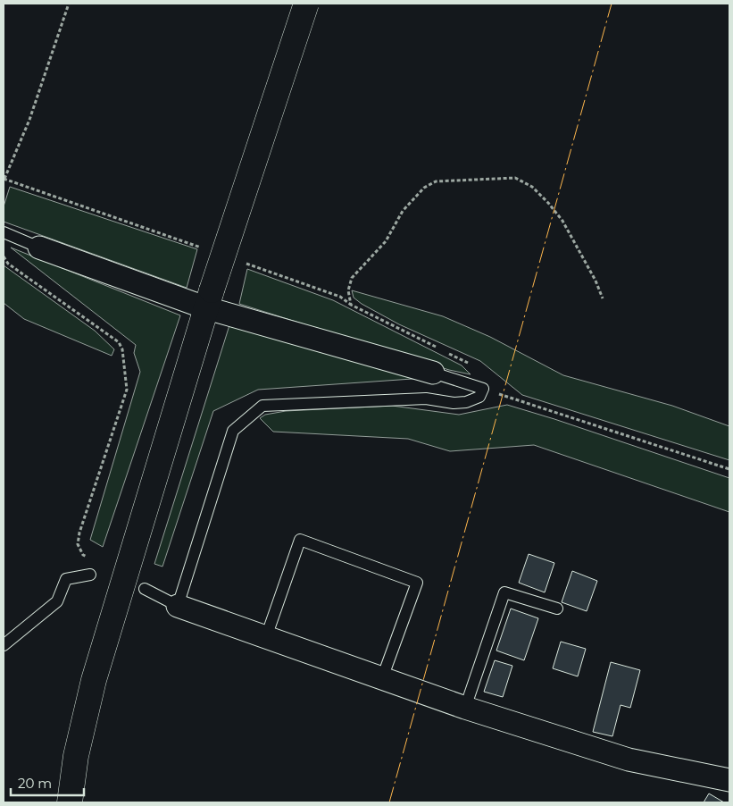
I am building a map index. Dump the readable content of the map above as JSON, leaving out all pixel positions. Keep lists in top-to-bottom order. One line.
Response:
{"scale_bar":"20 m"}
